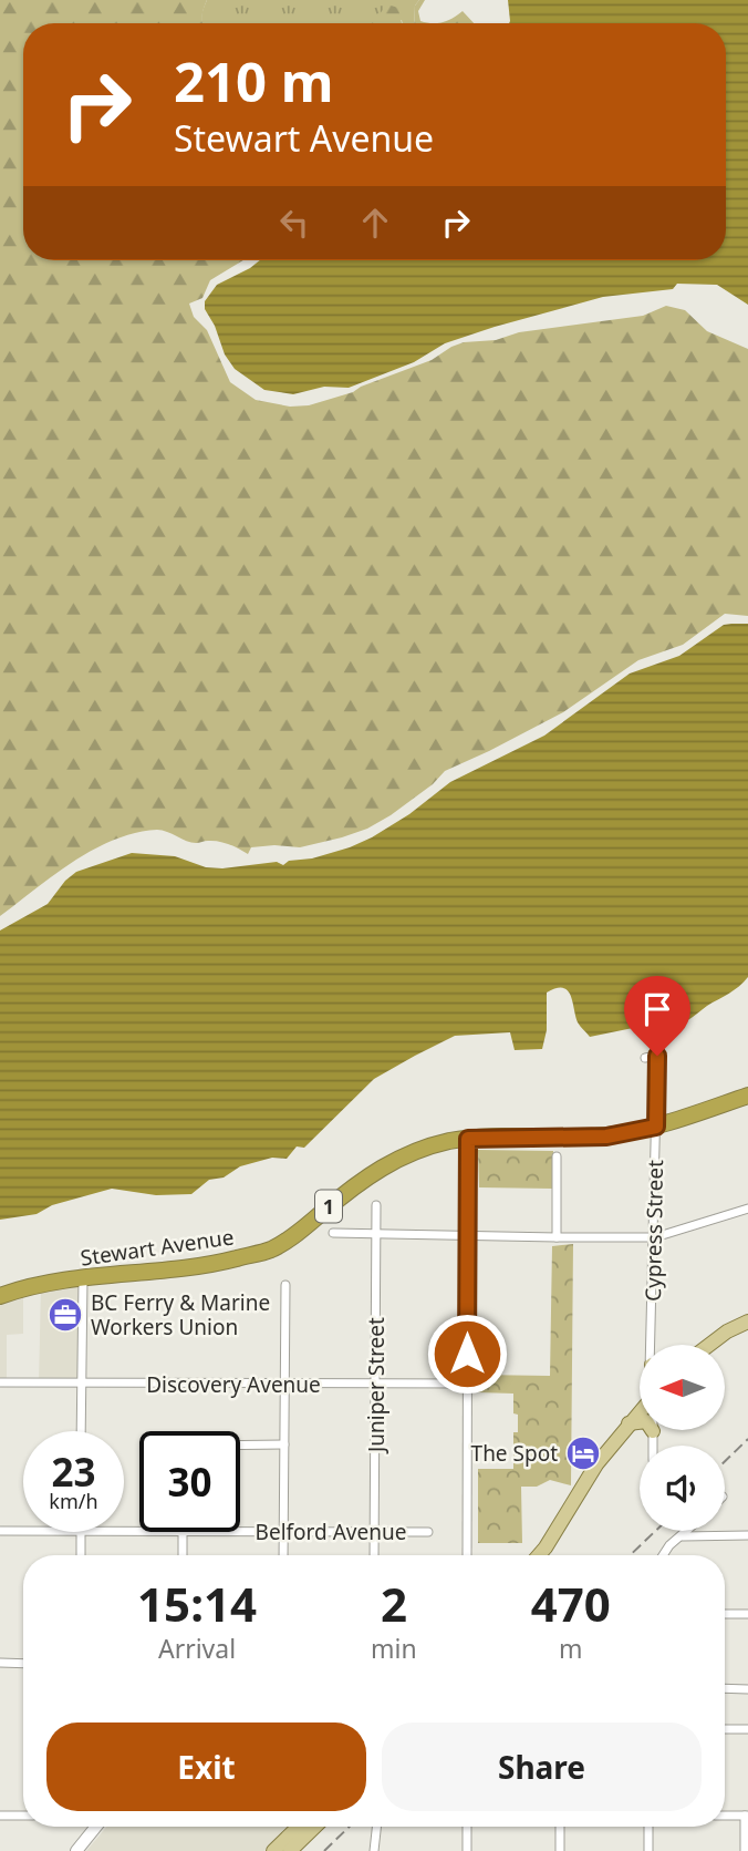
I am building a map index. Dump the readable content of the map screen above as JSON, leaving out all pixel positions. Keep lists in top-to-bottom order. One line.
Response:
{"streets":{"highway":["1","Stewart Avenue"],"street":["Cypress Street","Discovery Avenue","Juniper Street","Belford Avenue"]},"crossings":[["Cypress Street","Stewart Avenue"],["Discovery Avenue","Juniper Street"],["Juniper Street","Belford Avenue"]],"places":{"office":["BC Ferry & Marine Workers Union"],"hotel":["The Spot"]},"north":"left","page":{"turn":["210 m","Stewart Avenue"],"speed":"23 km/h","limit":"30","eta":["15:14","Arrival","2","min","470","m"],"buttons":["Exit","Share"]}}
